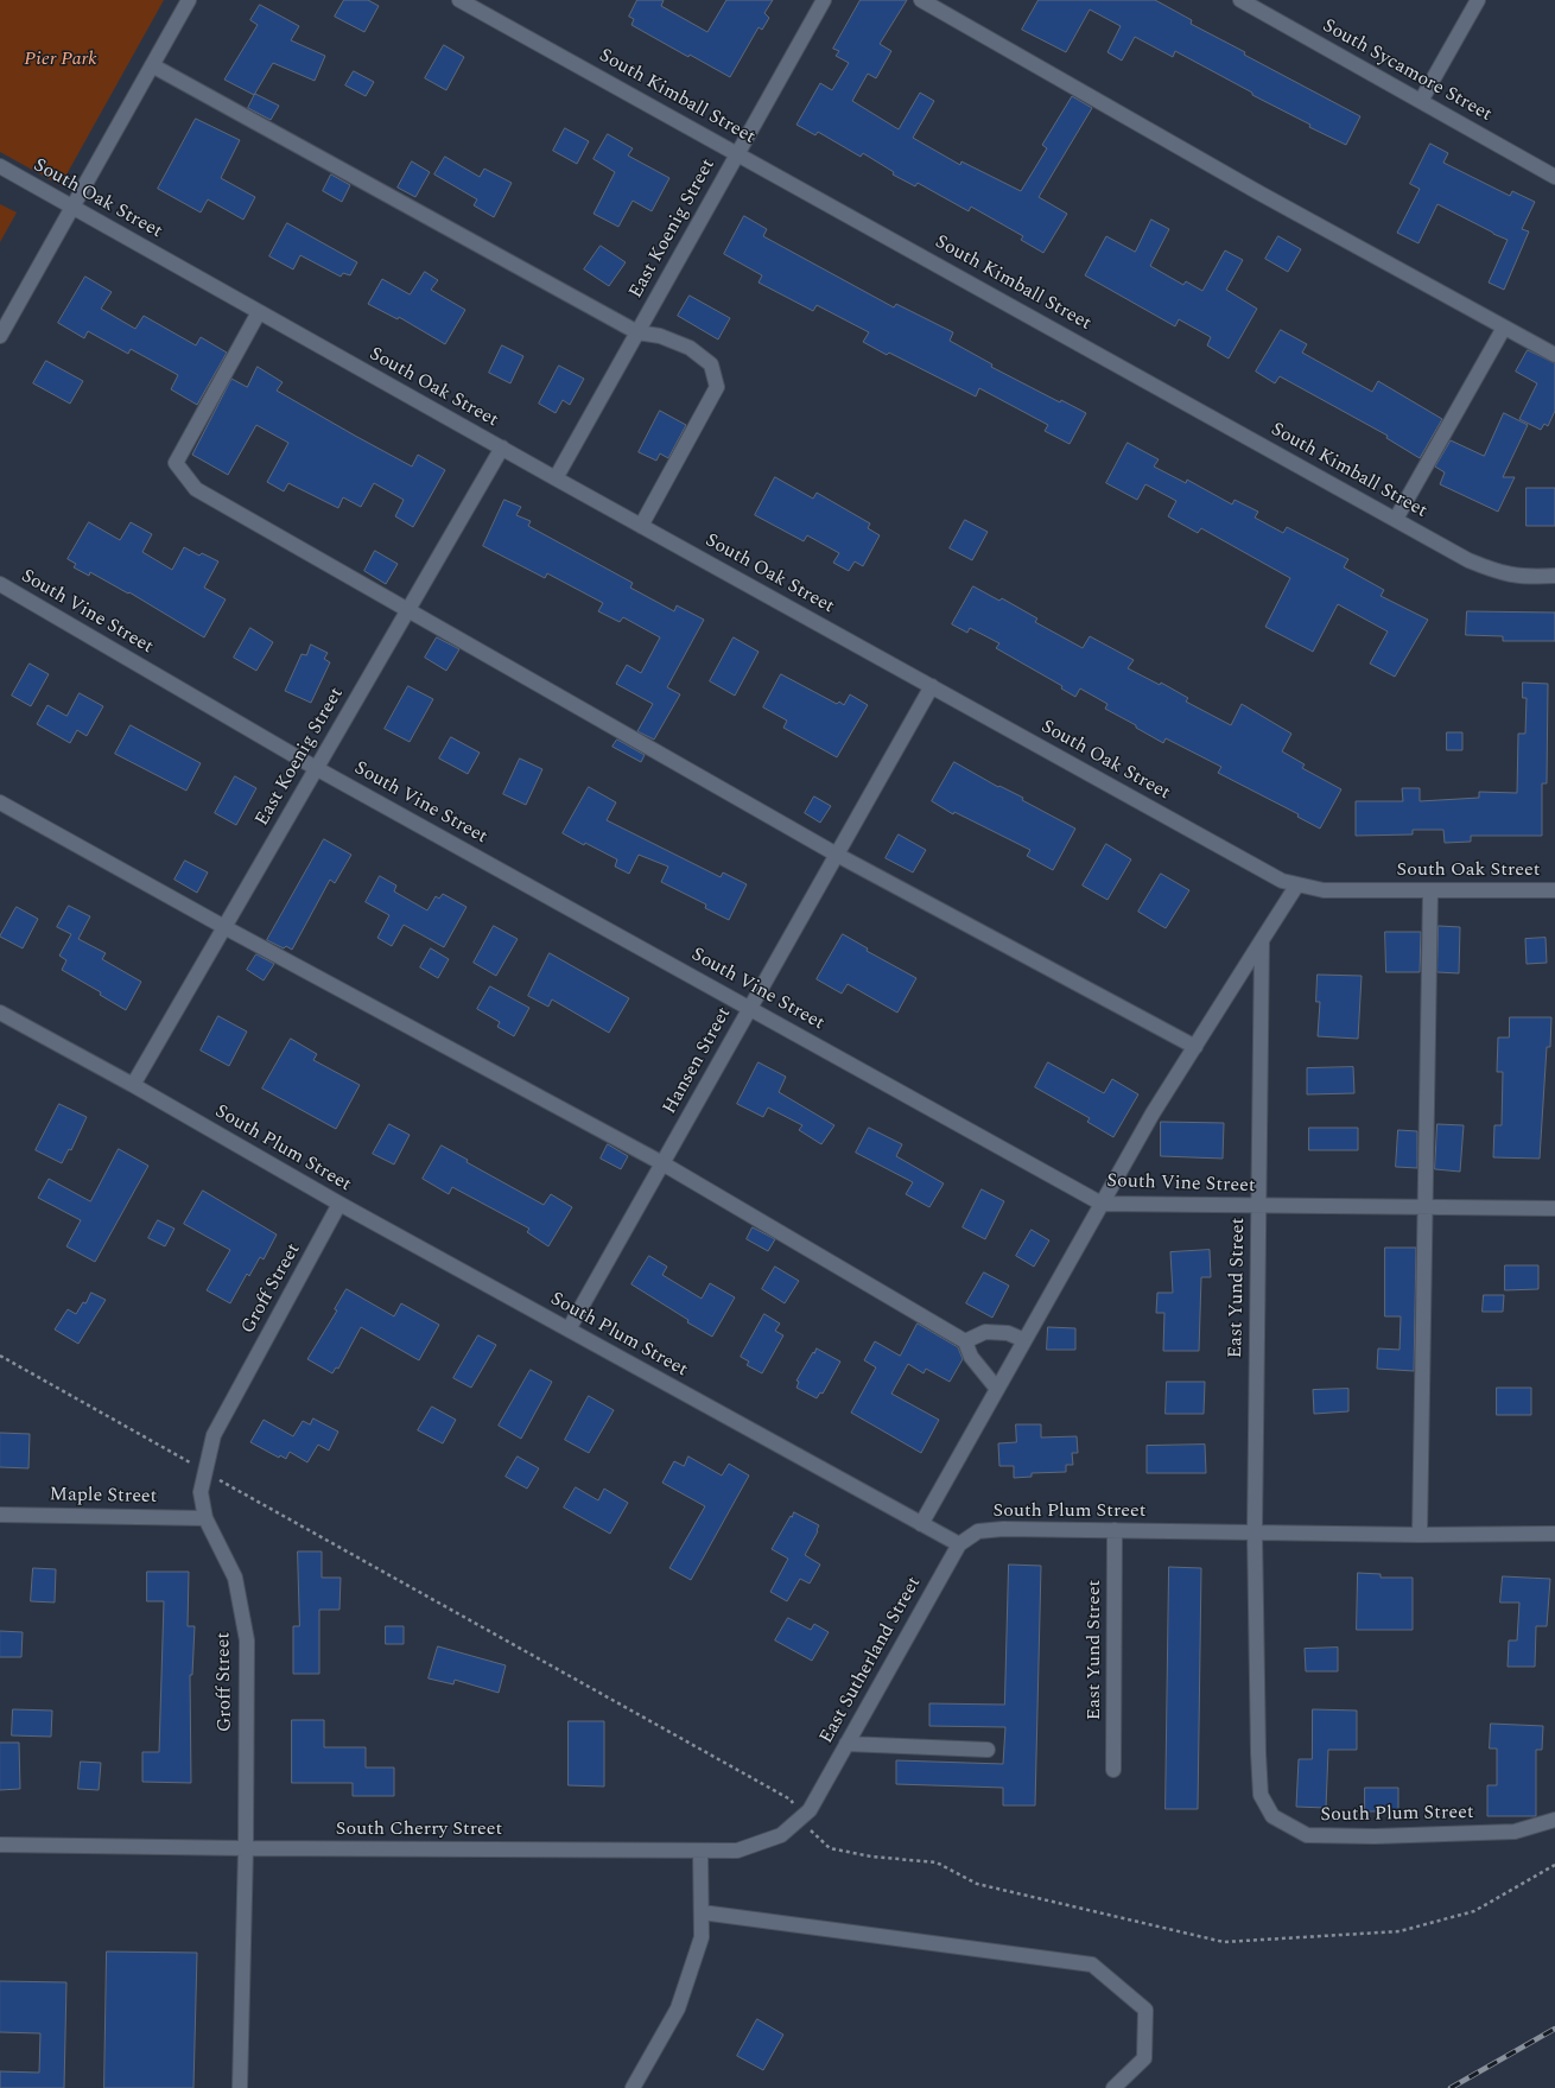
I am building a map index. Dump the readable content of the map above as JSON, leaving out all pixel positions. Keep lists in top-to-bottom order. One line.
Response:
{"streets":{"street":["South Sycamore Street","South Kimball Street","South Oak Street","East Koenig Street","South Vine Street","Hansen Street","South Plum Street","East Yund Street","Groff Street","Maple Street","East Sutherland Street","South Cherry Street"]},"crossings":[["South Kimball Street","East Koenig Street"],["South Oak Street","East Koenig Street"],["South Oak Street","Hansen Street"],["East Koenig Street","South Vine Street"],["East Koenig Street","South Plum Street"],["South Vine Street","Hansen Street"],["South Vine Street","East Yund Street"],["Hansen Street","South Plum Street"],["South Plum Street","East Yund Street"],["South Plum Street","Groff Street"],["South Plum Street","East Sutherland Street"],["Groff Street","Maple Street"],["Groff Street","South Cherry Street"],["East Sutherland Street","South Cherry Street"]],"parks":["Pier Park"]}
